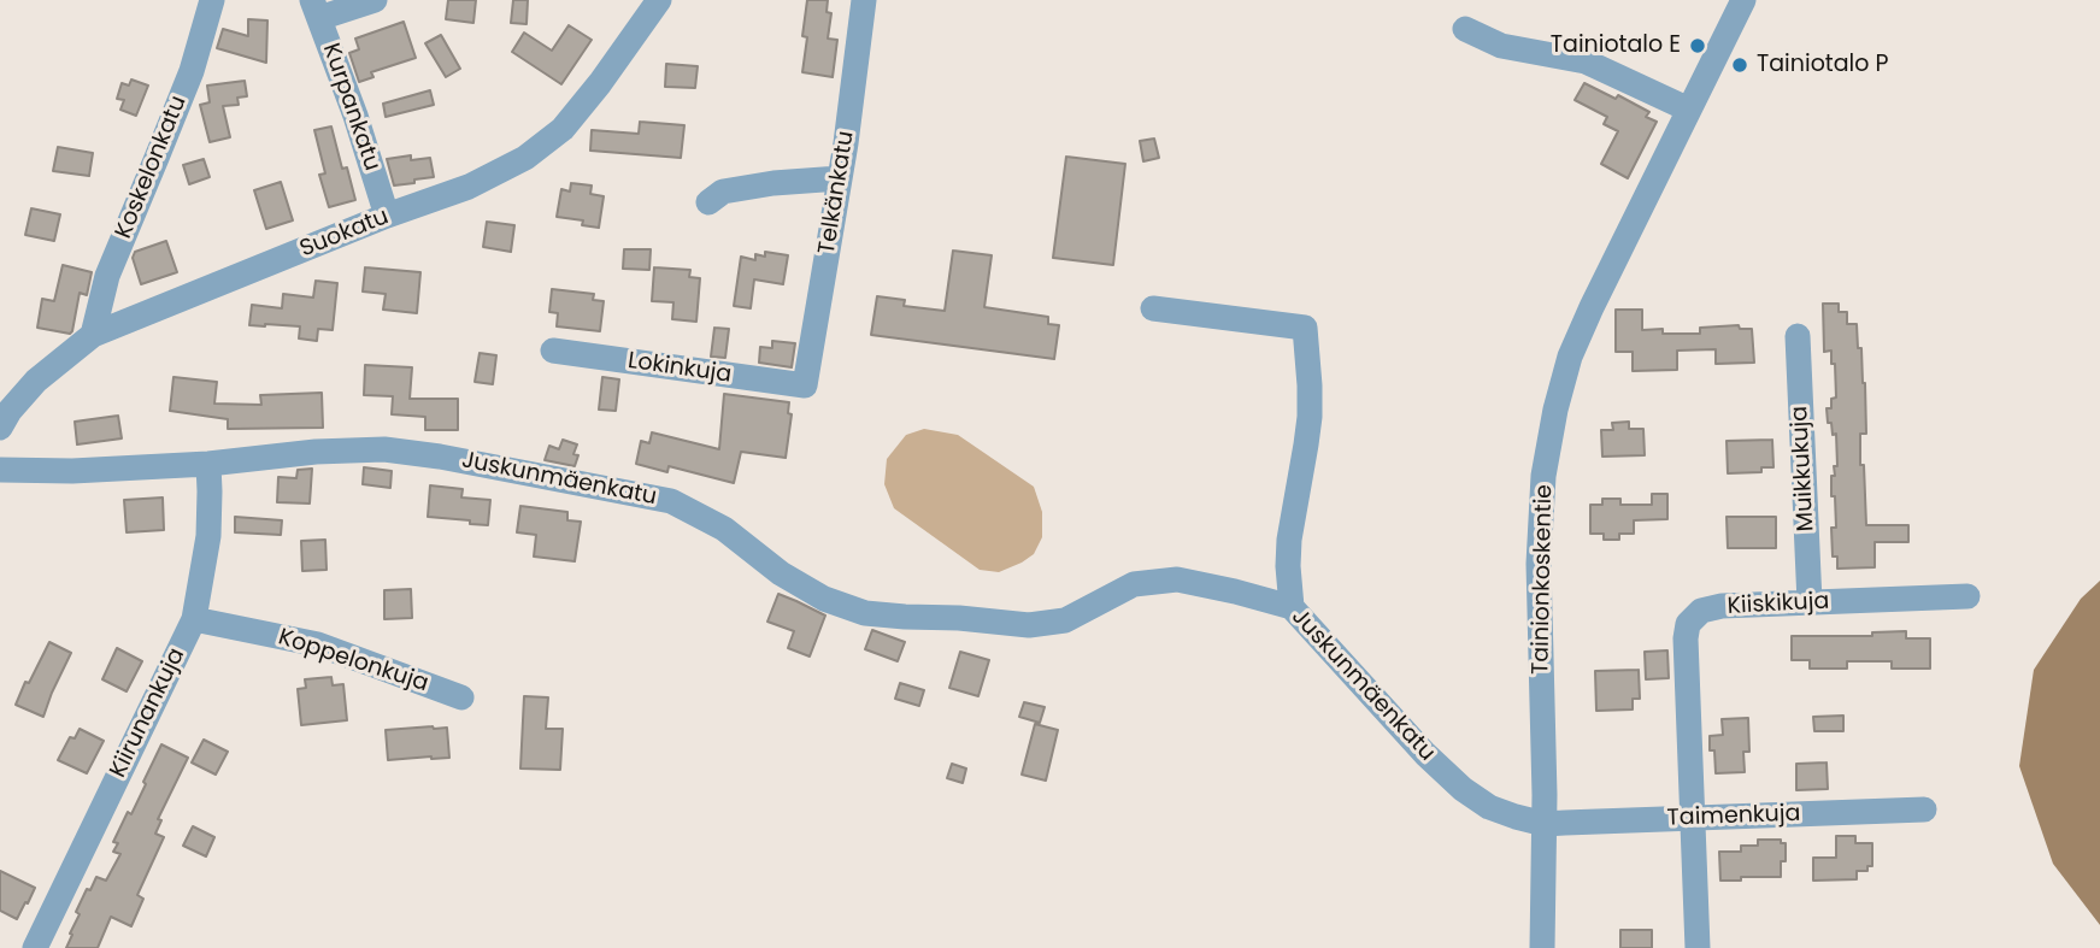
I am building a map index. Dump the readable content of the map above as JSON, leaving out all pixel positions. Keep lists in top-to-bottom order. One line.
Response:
{"streets":{"street":["Kurpankatu","Koskelonkatu","Telkänkatu","Suokatu","Lokinkuja","Muikkukuja","Juskunmäenkatu","Tainionkoskentie","Kiiskikuja","Koppelonkuja","Kiirunankuja","Taimenkuja"]},"crossings":[["Kurpankatu","Suokatu"],["Koskelonkatu","Suokatu"],["Telkänkatu","Lokinkuja"],["Muikkukuja","Kiiskikuja"],["Juskunmäenkatu","Tainionkoskentie"],["Juskunmäenkatu","Kiirunankuja"],["Juskunmäenkatu","Taimenkuja"],["Tainionkoskentie","Taimenkuja"],["Kiiskikuja","Taimenkuja"],["Koppelonkuja","Kiirunankuja"]],"places":["Tainiotalo E","Tainiotalo P"]}
